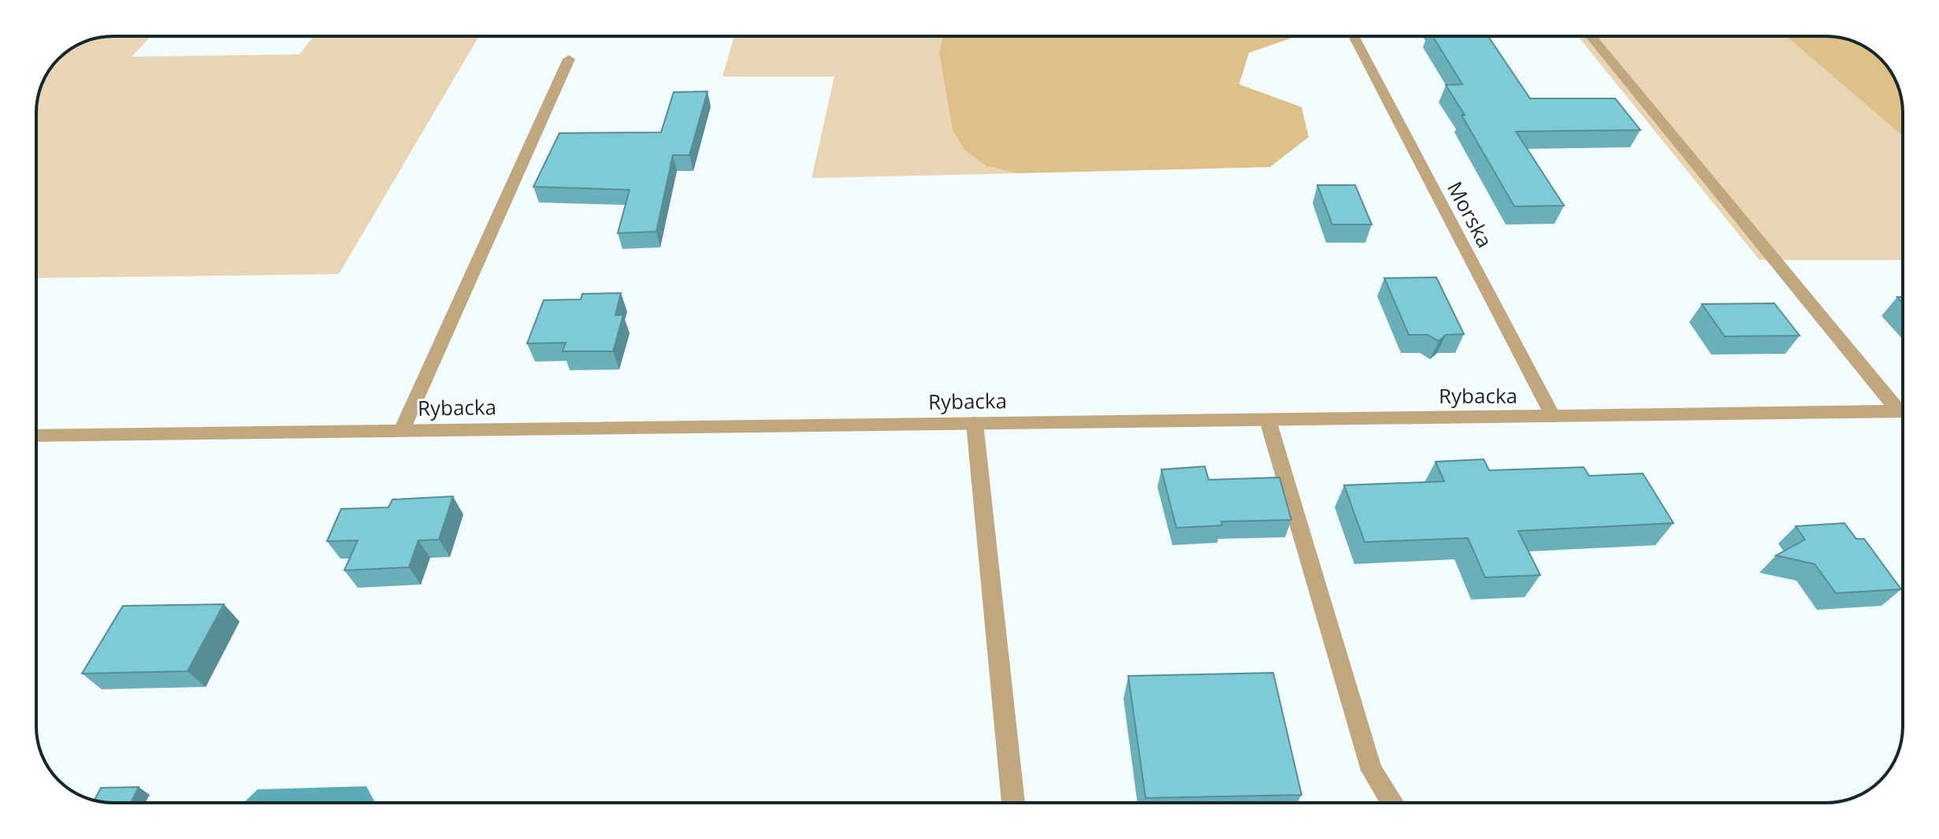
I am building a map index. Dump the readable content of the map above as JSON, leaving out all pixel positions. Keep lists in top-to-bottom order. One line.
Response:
{"streets":{"street":["Morska","Rybacka"]},"crossings":[["Morska","Rybacka"]]}
